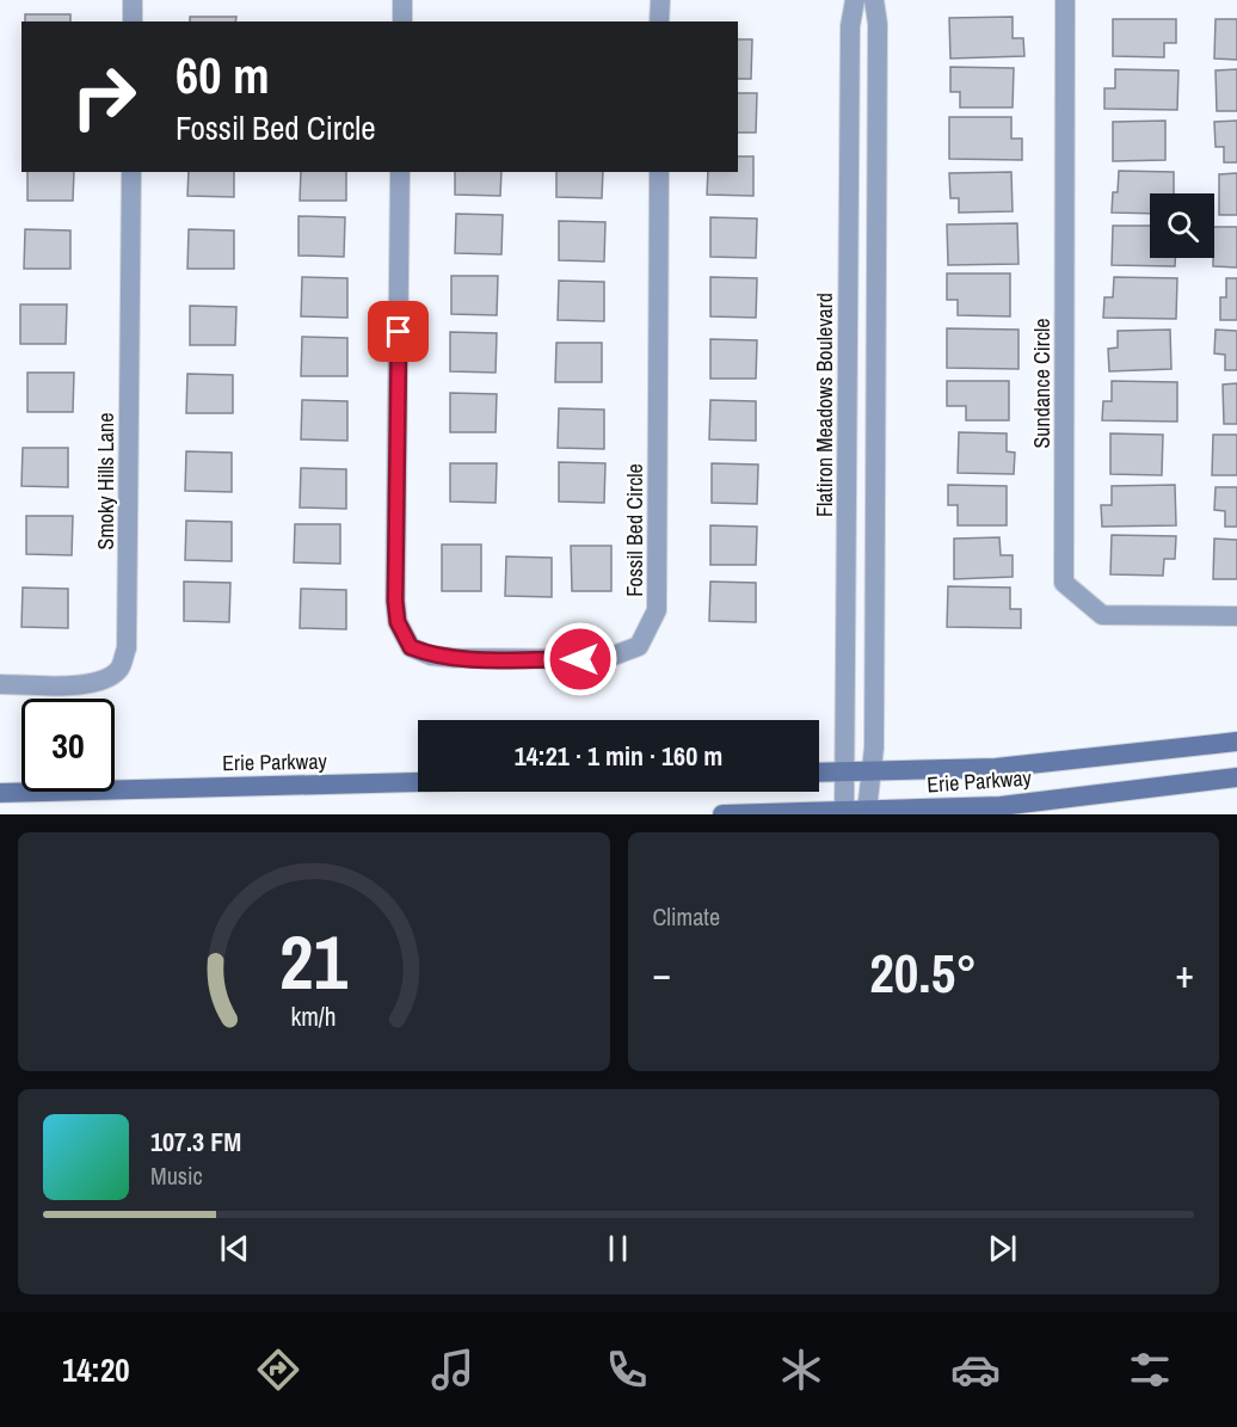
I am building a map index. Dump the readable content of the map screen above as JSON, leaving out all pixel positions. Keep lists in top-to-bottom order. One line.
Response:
{"streets":{"main road":["Erie Parkway"],"street":["Sundance Circle","Flatiron Meadows Boulevard","Smoky Hills Lane","Fossil Bed Circle"]},"crossings":[["Flatiron Meadows Boulevard","Erie Parkway"]],"page":{"turn":["60 m","Fossil Bed Circle"],"limit":"30","trip":"14:21 · 1 min · 160 m","tile":"Climate","heat":["−","20.5°","+"],"song":["107.3 FM","Music"],"tabs":"14:20","gauge":["21","km/h"]}}
